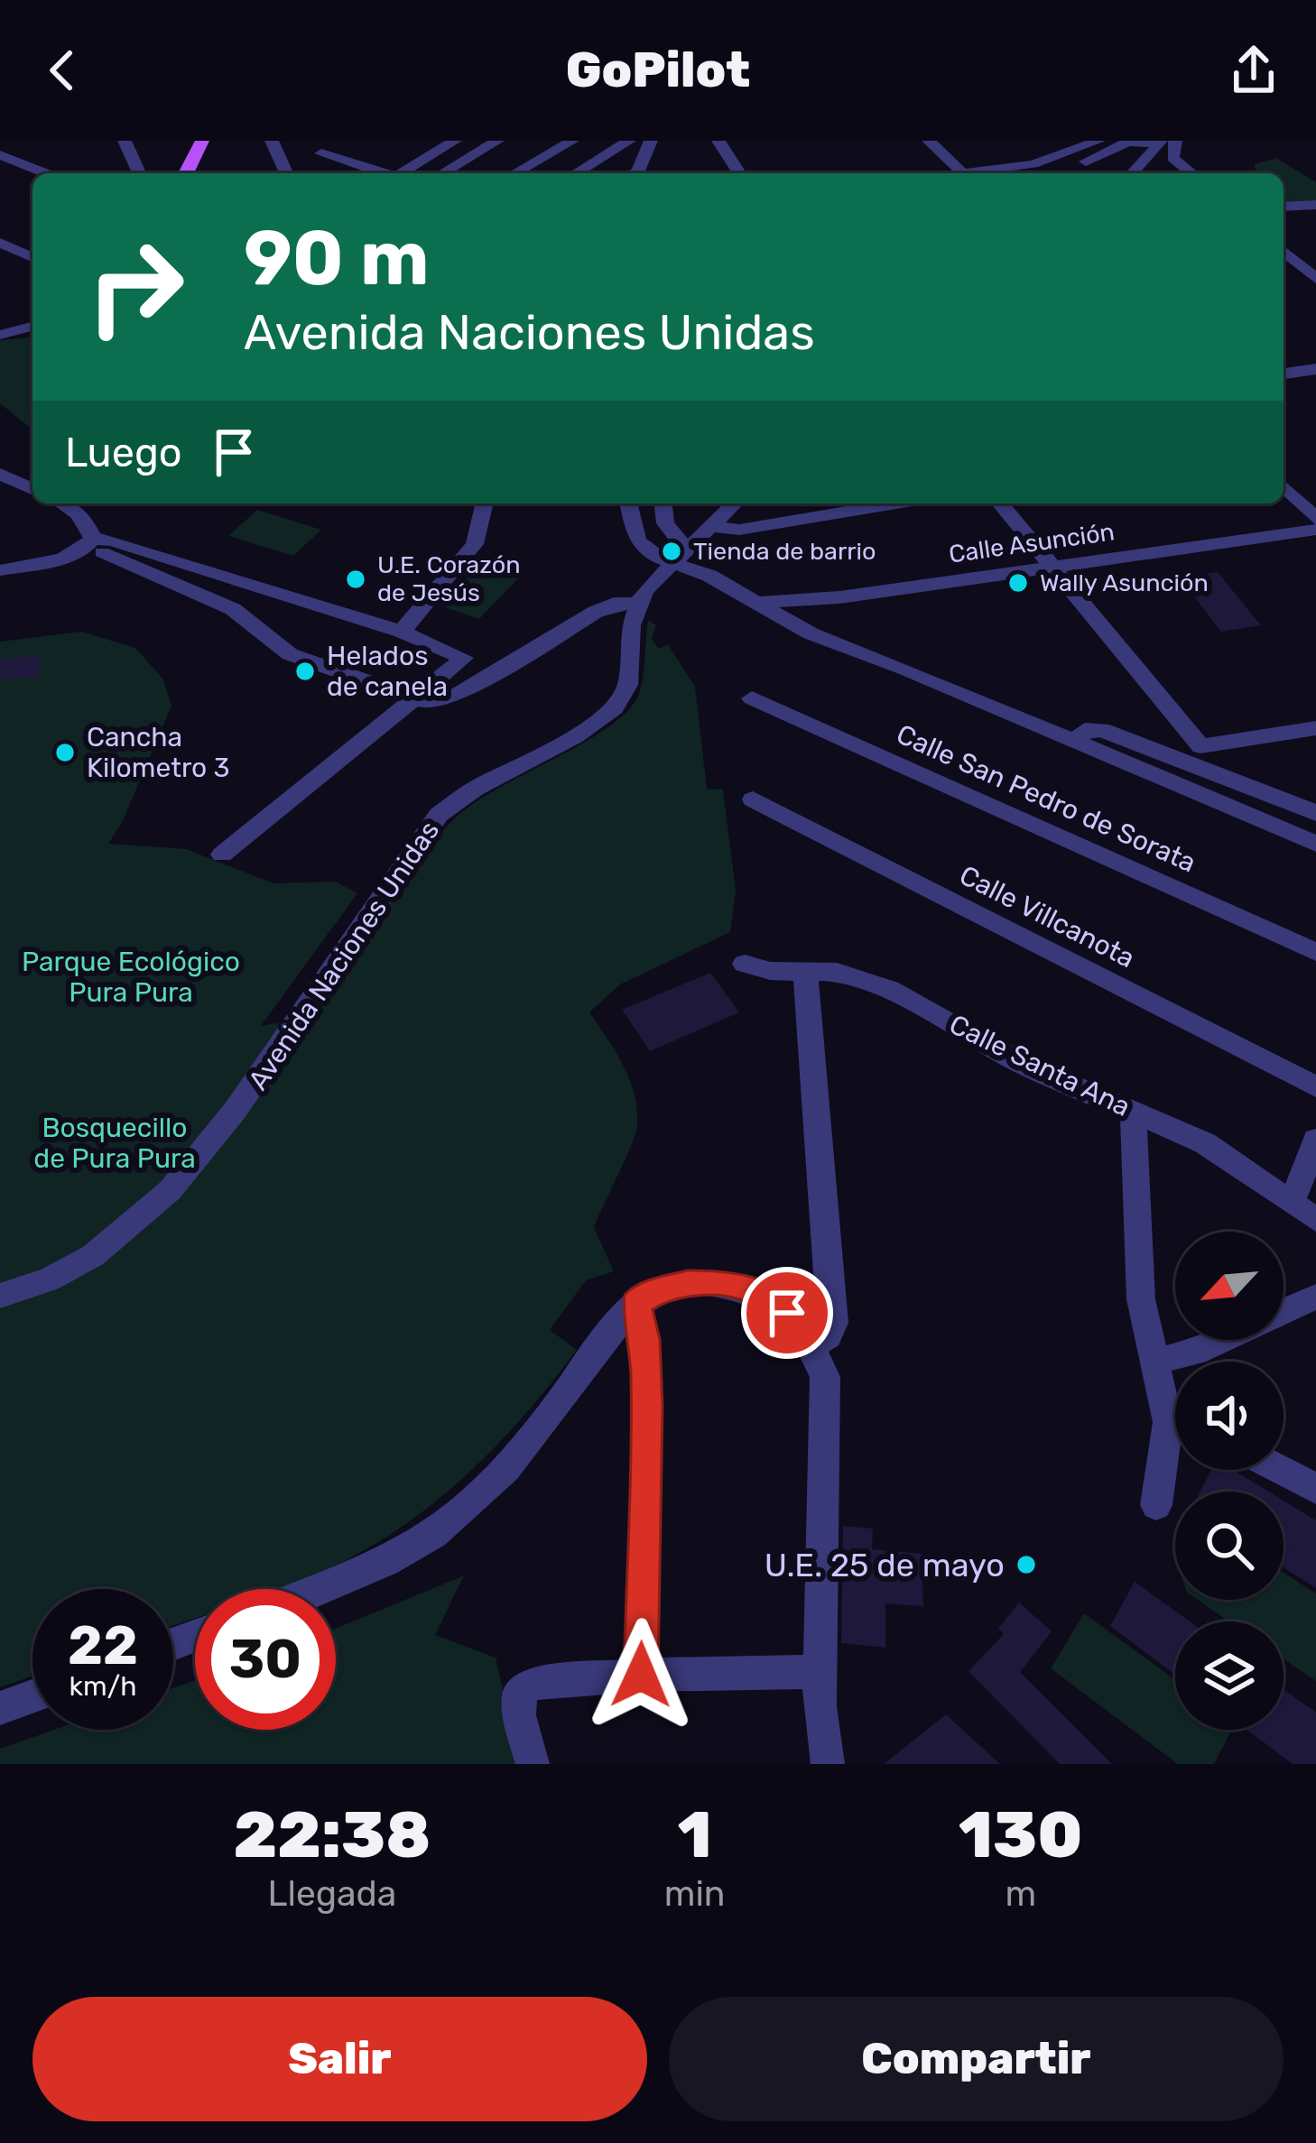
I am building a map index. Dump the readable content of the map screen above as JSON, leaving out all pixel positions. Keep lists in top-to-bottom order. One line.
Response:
{"streets":{"street":["Calle Asunción","Calle San Pedro de Sorata","Calle Villcanota","Avenida Naciones Unidas","Calle Santa Ana"]},"parks":["Parque Ecológico Pura Pura","Bosquecillo de Pura Pura"],"places":["Tienda de barrio","U.E. Corazón de Jesús","Wally Asunción","Helados de canela","Cancha Kilometro 3","U.E. 25 de mayo"],"north":"bottom left","page":{"header":"GoPilot","turn":["90 m","Avenida Naciones Unidas"],"then":"Luego","speed":"22 km/h","limit":"30","eta":["22:38","Llegada","1","min","130","m"],"buttons":["Salir","Compartir"]}}
